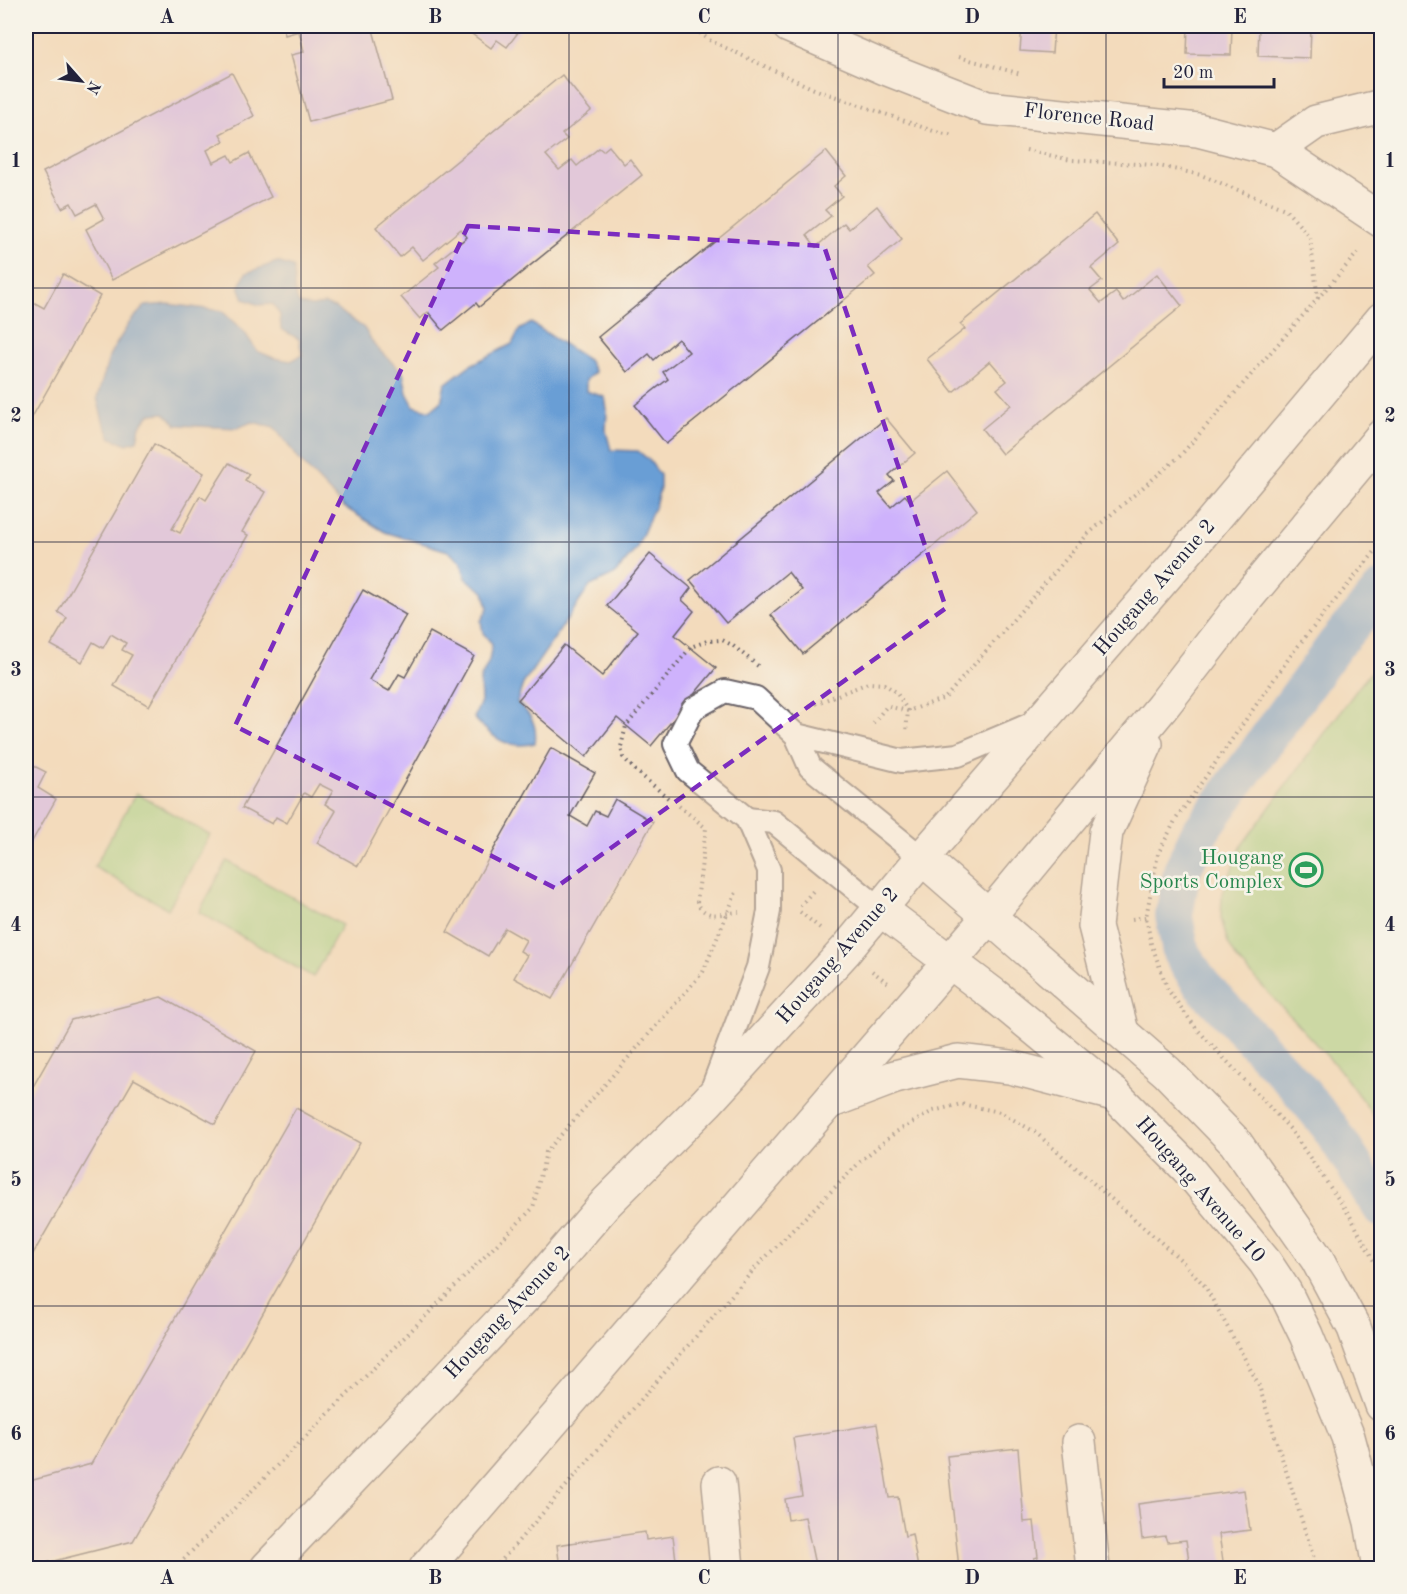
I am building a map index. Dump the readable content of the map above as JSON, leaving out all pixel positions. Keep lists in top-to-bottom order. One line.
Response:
{"streets":{"main road":["Florence Road","Hougang Avenue 2","Hougang Avenue 10"]},"crossings":[["Hougang Avenue 2","Hougang Avenue 10"]],"places":{"sports":["Hougang Sports Complex"]},"scale_bar":"20 m","north":"bottom right","grid":{"columns":["A","B","C","D","E"],"rows":["1","2","3","4","5","6"]}}
